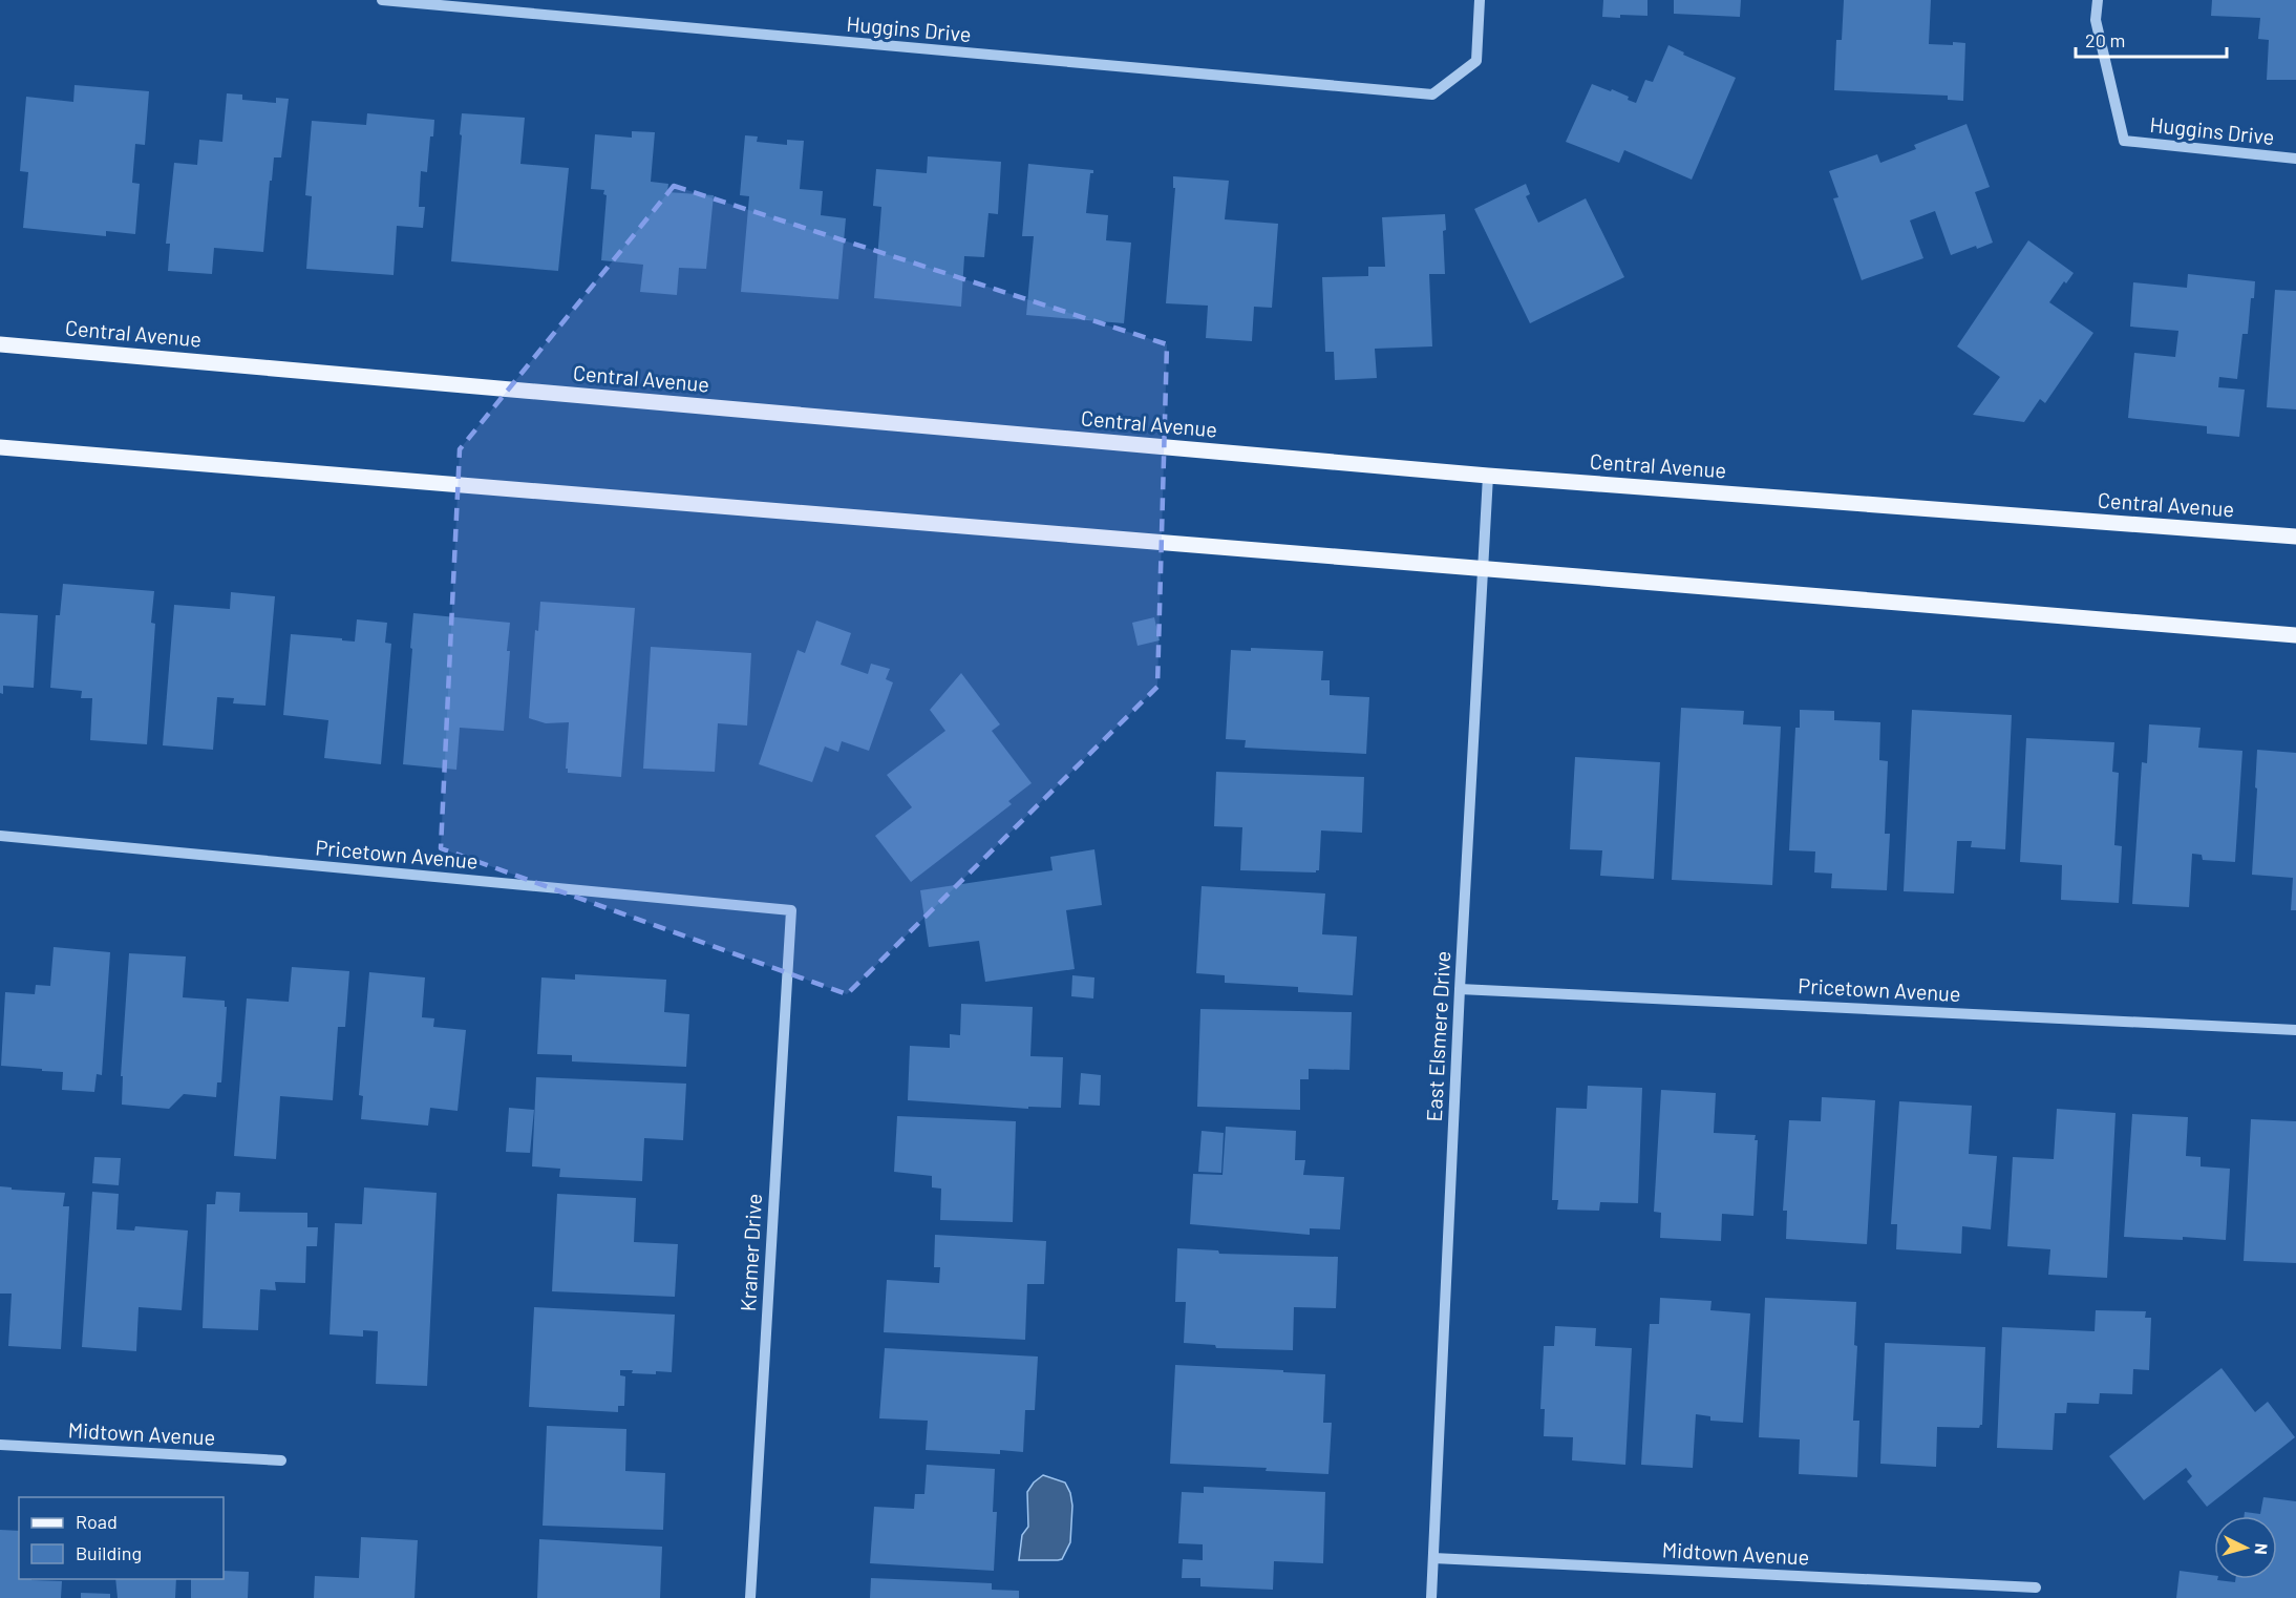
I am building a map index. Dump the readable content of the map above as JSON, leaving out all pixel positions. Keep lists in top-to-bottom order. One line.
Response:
{"streets":{"main road":["Central Avenue"],"street":["Huggins Drive","Pricetown Avenue","East Elsmere Drive","Kramer Drive","Midtown Avenue"]},"crossings":[["Central Avenue","East Elsmere Drive"],["Pricetown Avenue","East Elsmere Drive"],["Pricetown Avenue","Kramer Drive"],["East Elsmere Drive","Midtown Avenue"]],"legend":["Road","Building"],"scale_bar":"20 m","north":"right"}
